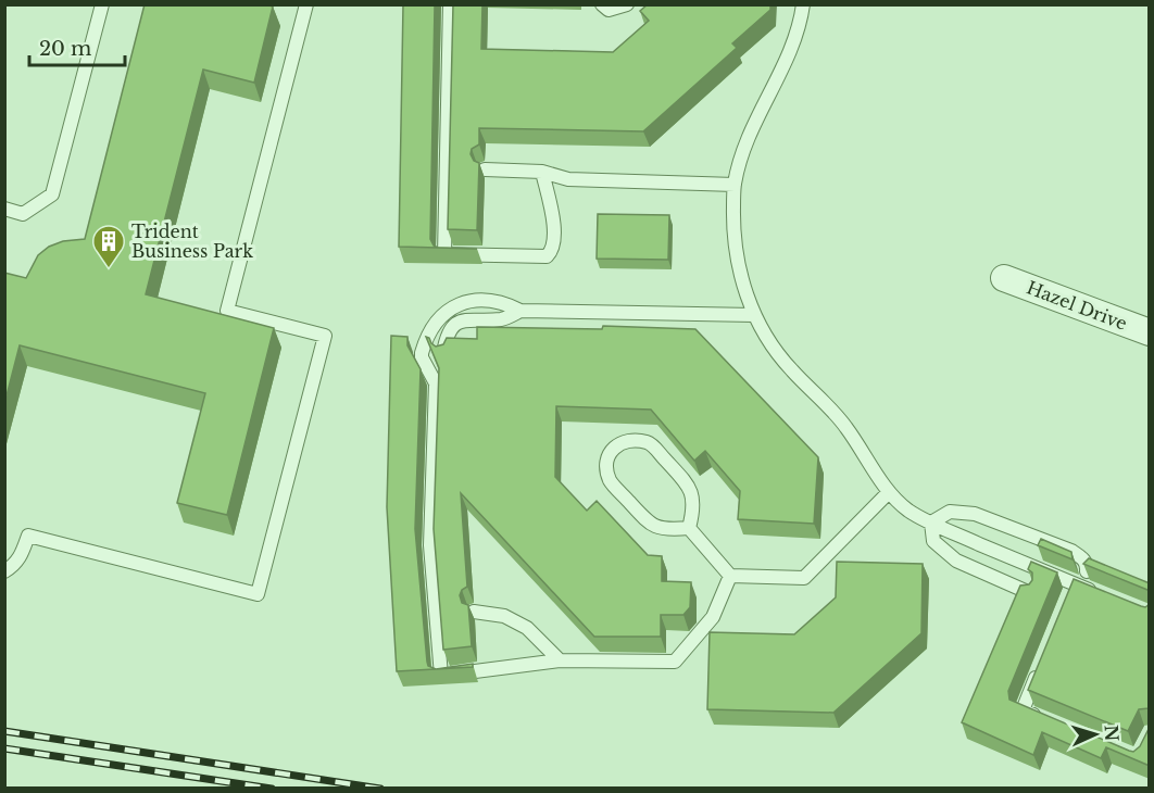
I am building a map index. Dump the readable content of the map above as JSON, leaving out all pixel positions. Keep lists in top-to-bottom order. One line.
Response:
{"streets":{"street":["Hazel Drive"]},"places":{"building":["Trident Business Park"]},"scale_bar":"20 m","north":"right"}
